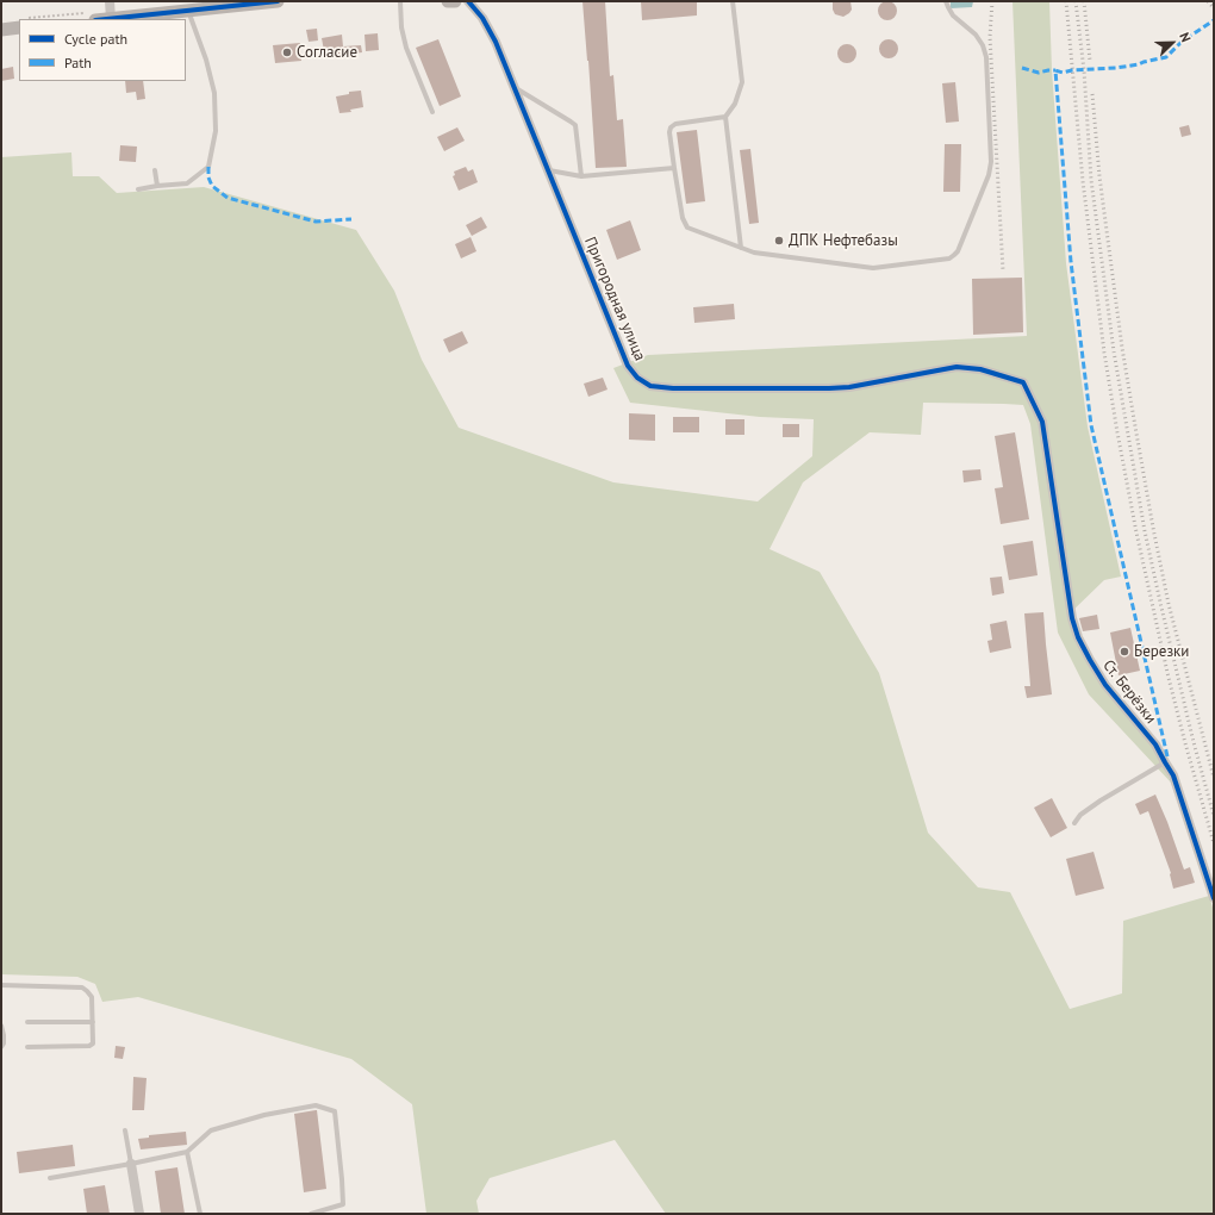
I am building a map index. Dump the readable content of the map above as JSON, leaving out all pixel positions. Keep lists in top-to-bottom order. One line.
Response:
{"streets":{"street":["Пригородная улица","Ст. Берёзки"]},"crossings":[["Пригородная улица","Ст. Берёзки"]],"places":["Согласие","ДПК Нефтебазы","Березки"],"legend":["Cycle path","Path"],"north":"top right"}
